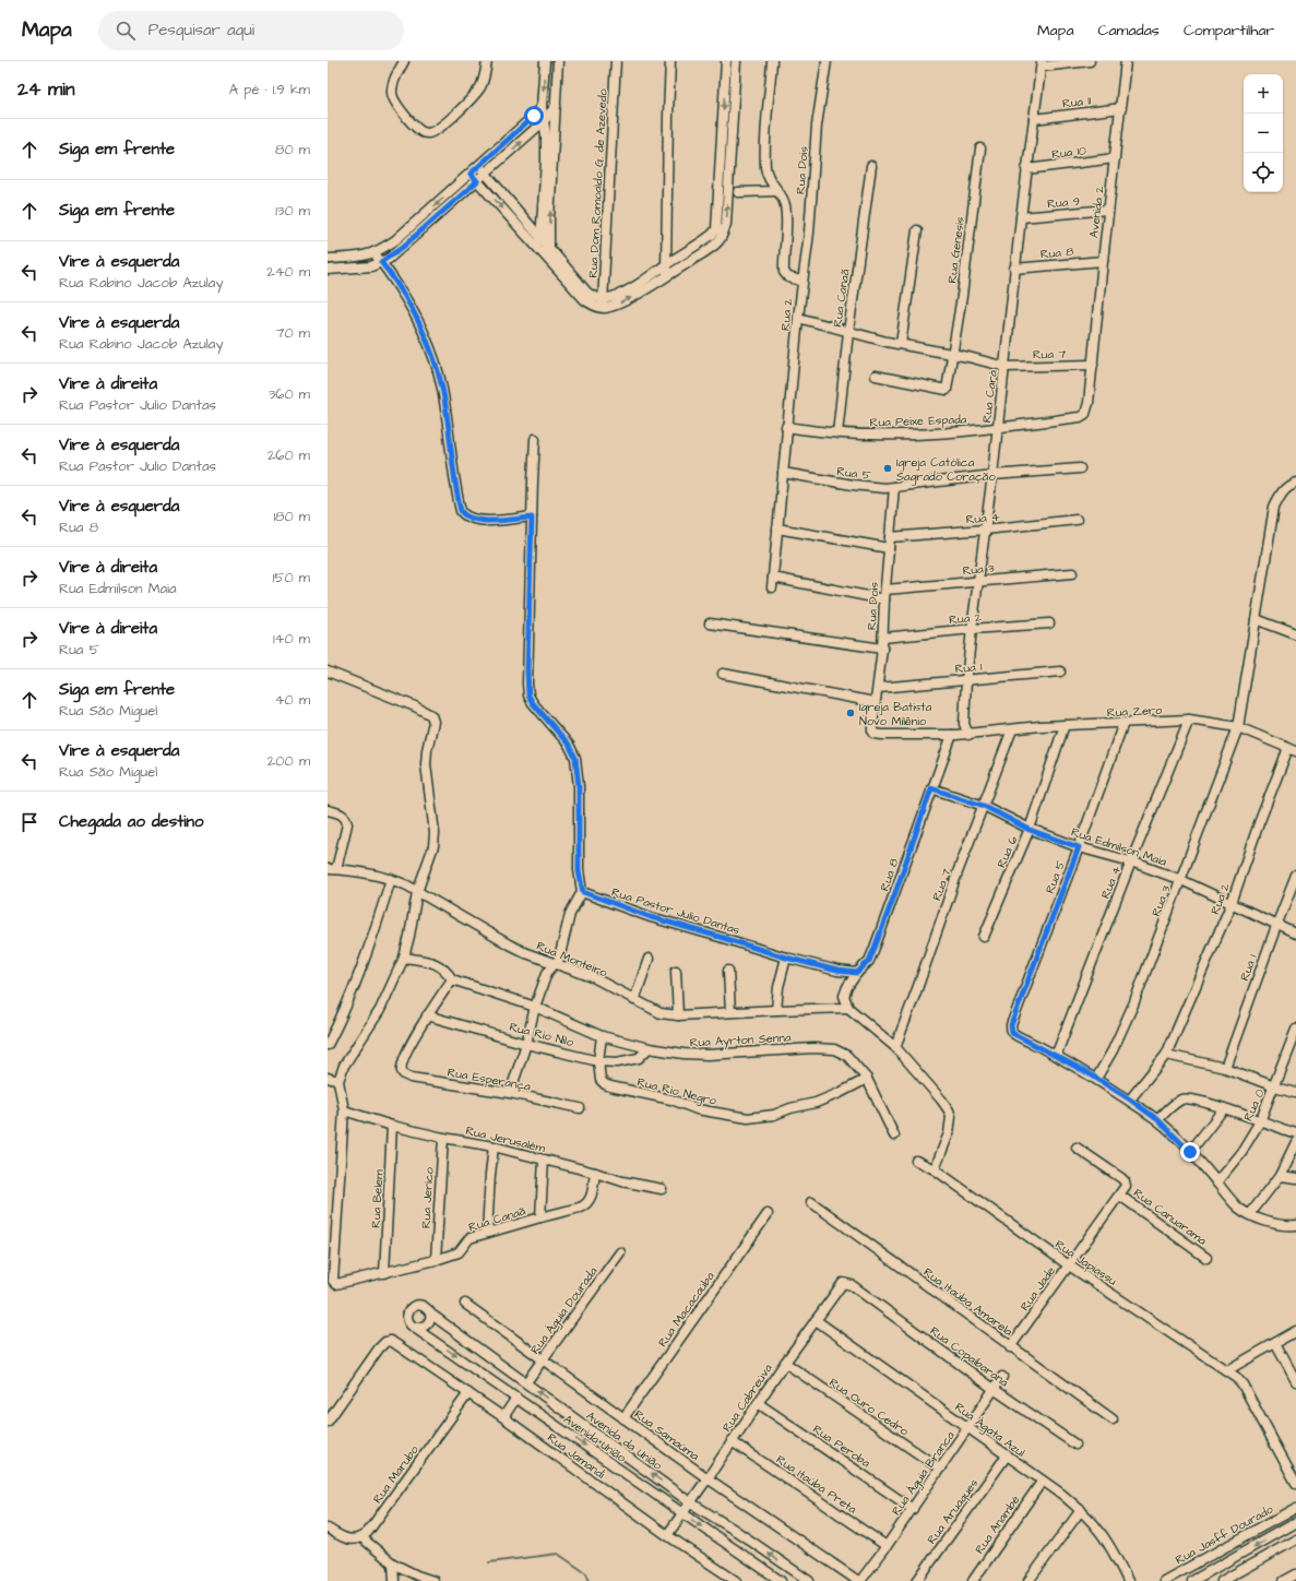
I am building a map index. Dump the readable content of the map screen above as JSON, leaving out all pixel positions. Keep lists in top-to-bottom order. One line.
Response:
{"streets":{"street":["Rua 11","Rua 10","Rua Dois","Rua Dom Romoaldo G. de Azevedo","Rua 9","Avenida 2","Rua Genesis","Rua 8","Rua Canaã","Rua 2","Rua 7","Rua Cará","Rua Peixe Espada","Rua 5","Rua 4","Rua 3","Rua 1","Rua Zero","Rua Edmilson Maia","Rua 6","Rua Pastor Julio Dantas","Rua Monteiro","Rua Rio Nilo","Rua Ayrton Senna","Rua Esperança","Rua Rio Negro","Rua 0","Rua Jerusalém","Rua Jerico","Rua Belem","Rua Canuarama","Rua Japiassu","Rua Jade","Rua Itaúba Amarela","Rua Macacaúba","Rua Águia Dourada","Rua Copaibarana","Rua Cabreúva","Rua Ouro Cedro","Rua Ágata Azul","Rua Samaúma","Avenida União","Avenida da União","Rua Peroba","Rua Jamandi","Rua Águia Branca","Rua Marubo","Rua Itaúba Preta","Rua Aruaques","Rua Anambé","Rua Jasff Dourado"]},"crossings":[["Rua 11","Avenida 2"],["Rua 11","Rua Cará"],["Rua 10","Avenida 2"],["Rua 10","Rua Cará"],["Rua Dois","Rua 2"],["Rua Dois","Rua 5"],["Rua Dois","Rua 4"],["Rua Dois","Rua 3"],["Rua Dois","Rua 1"],["Rua Dois","Rua Zero"],["Rua 9","Avenida 2"],["Rua 9","Rua Cará"],["Avenida 2","Rua 8"],["Avenida 2","Rua 7"],["Avenida 2","Rua Peixe Espada"],["Rua Genesis","Rua 7"],["Rua 8","Rua Cará"],["Rua 8","Rua Zero"],["Rua 8","Rua Edmilson Maia"],["Rua 8","Rua Pastor Julio Dantas"],["Rua Canaã","Rua 7"],["Rua Canaã","Rua Peixe Espada"],["Rua Canaã","Rua Jerusalém"],["Rua Canaã","Rua Jerico"],["Rua Canaã","Rua Belem"],["Rua 2","Rua 7"],["Rua 2","Rua Cará"],["Rua 2","Rua Peixe Espada"],["Rua 2","Rua 5"],["Rua 2","Rua Zero"],["Rua 2","Rua Edmilson Maia"],["Rua 7","Rua Cará"],["Rua 7","Rua Zero"],["Rua 7","Rua Edmilson Maia"],["Rua Cará","Rua Peixe Espada"],["Rua Cará","Rua 5"],["Rua Cará","Rua 4"],["Rua Cará","Rua 3"],["Rua Cará","Rua 1"],["Rua Cará","Rua Zero"],["Rua 5","Rua 4"],["Rua 5","Rua Zero"],["Rua 5","Rua Edmilson Maia"],["Rua 4","Rua Zero"],["Rua 4","Rua Edmilson Maia"],["Rua 3","Rua Zero"],["Rua 3","Rua Edmilson Maia"],["Rua 1","Rua Edmilson Maia"],["Rua Zero","Rua 6"],["Rua Edmilson Maia","Rua 6"],["Rua Rio Nilo","Rua Ayrton Senna"],["Rua Rio Nilo","Rua Esperança"],["Rua Rio Nilo","Rua Rio Negro"],["Rua Ayrton Senna","Rua Rio Negro"],["Rua Jerusalém","Rua Jerico"],["Rua Jerusalém","Rua Belem"],["Rua Canuarama","Rua Jade"],["Rua Japiassu","Rua Jade"],["Rua Jade","Rua Itaúba Amarela"],["Rua Macacaúba","Rua Samaúma"],["Rua Águia Dourada","Rua Samaúma"],["Rua Águia Dourada","Avenida da União"],["Rua Copaibarana","Rua Cabreúva"],["Rua Copaibarana","Rua Águia Branca"],["Rua Cabreúva","Rua Ouro Cedro"],["Rua Cabreúva","Rua Ágata Azul"],["Rua Cabreúva","Rua Samaúma"],["Rua Cabreúva","Avenida União"],["Rua Cabreúva","Avenida da União"],["Rua Cabreúva","Rua Peroba"],["Rua Cabreúva","Rua Jamandi"],["Rua Cabreúva","Rua Itaúba Preta"],["Rua Ouro Cedro","Rua Águia Branca"],["Rua Ágata Azul","Rua Águia Branca"],["Rua Ágata Azul","Rua Aruaques"],["Rua Ágata Azul","Rua Anambé"],["Rua Samaúma","Rua Águia Branca"],["Avenida União","Avenida da União"],["Rua Peroba","Rua Águia Branca"],["Rua Jamandi","Rua Marubo"],["Rua Águia Branca","Rua Itaúba Preta"]],"one_way":["Avenida União","Avenida da União"],"places":["Igreja Católica Sagrado Coração","Igreja Batista Novo Milênio"],"page":{"header":"Mapa","search":"Pesquisar aqui","nav":["Mapa","Camadas","Compartilhar"],"heading":["24 min","A pé · 1.9 km"],"map_buttons":["+","−"],"list":[["Siga em frente","80 m"],["Siga em frente","130 m"],["Vire à esquerda","Rua Rabino Jacob Azulay","240 m"],["Vire à esquerda","Rua Rabino Jacob Azulay","70 m"],["Vire à direita","Rua Pastor Julio Dantas","360 m"],["Vire à esquerda","Rua Pastor Julio Dantas","260 m"],["Vire à esquerda","Rua 8","180 m"],["Vire à direita","Rua Edmilson Maia","150 m"],["Vire à direita","Rua 5","140 m"],["Siga em frente","Rua São Miguel","40 m"],["Vire à esquerda","Rua São Miguel","200 m"],"Chegada ao destino"]}}
